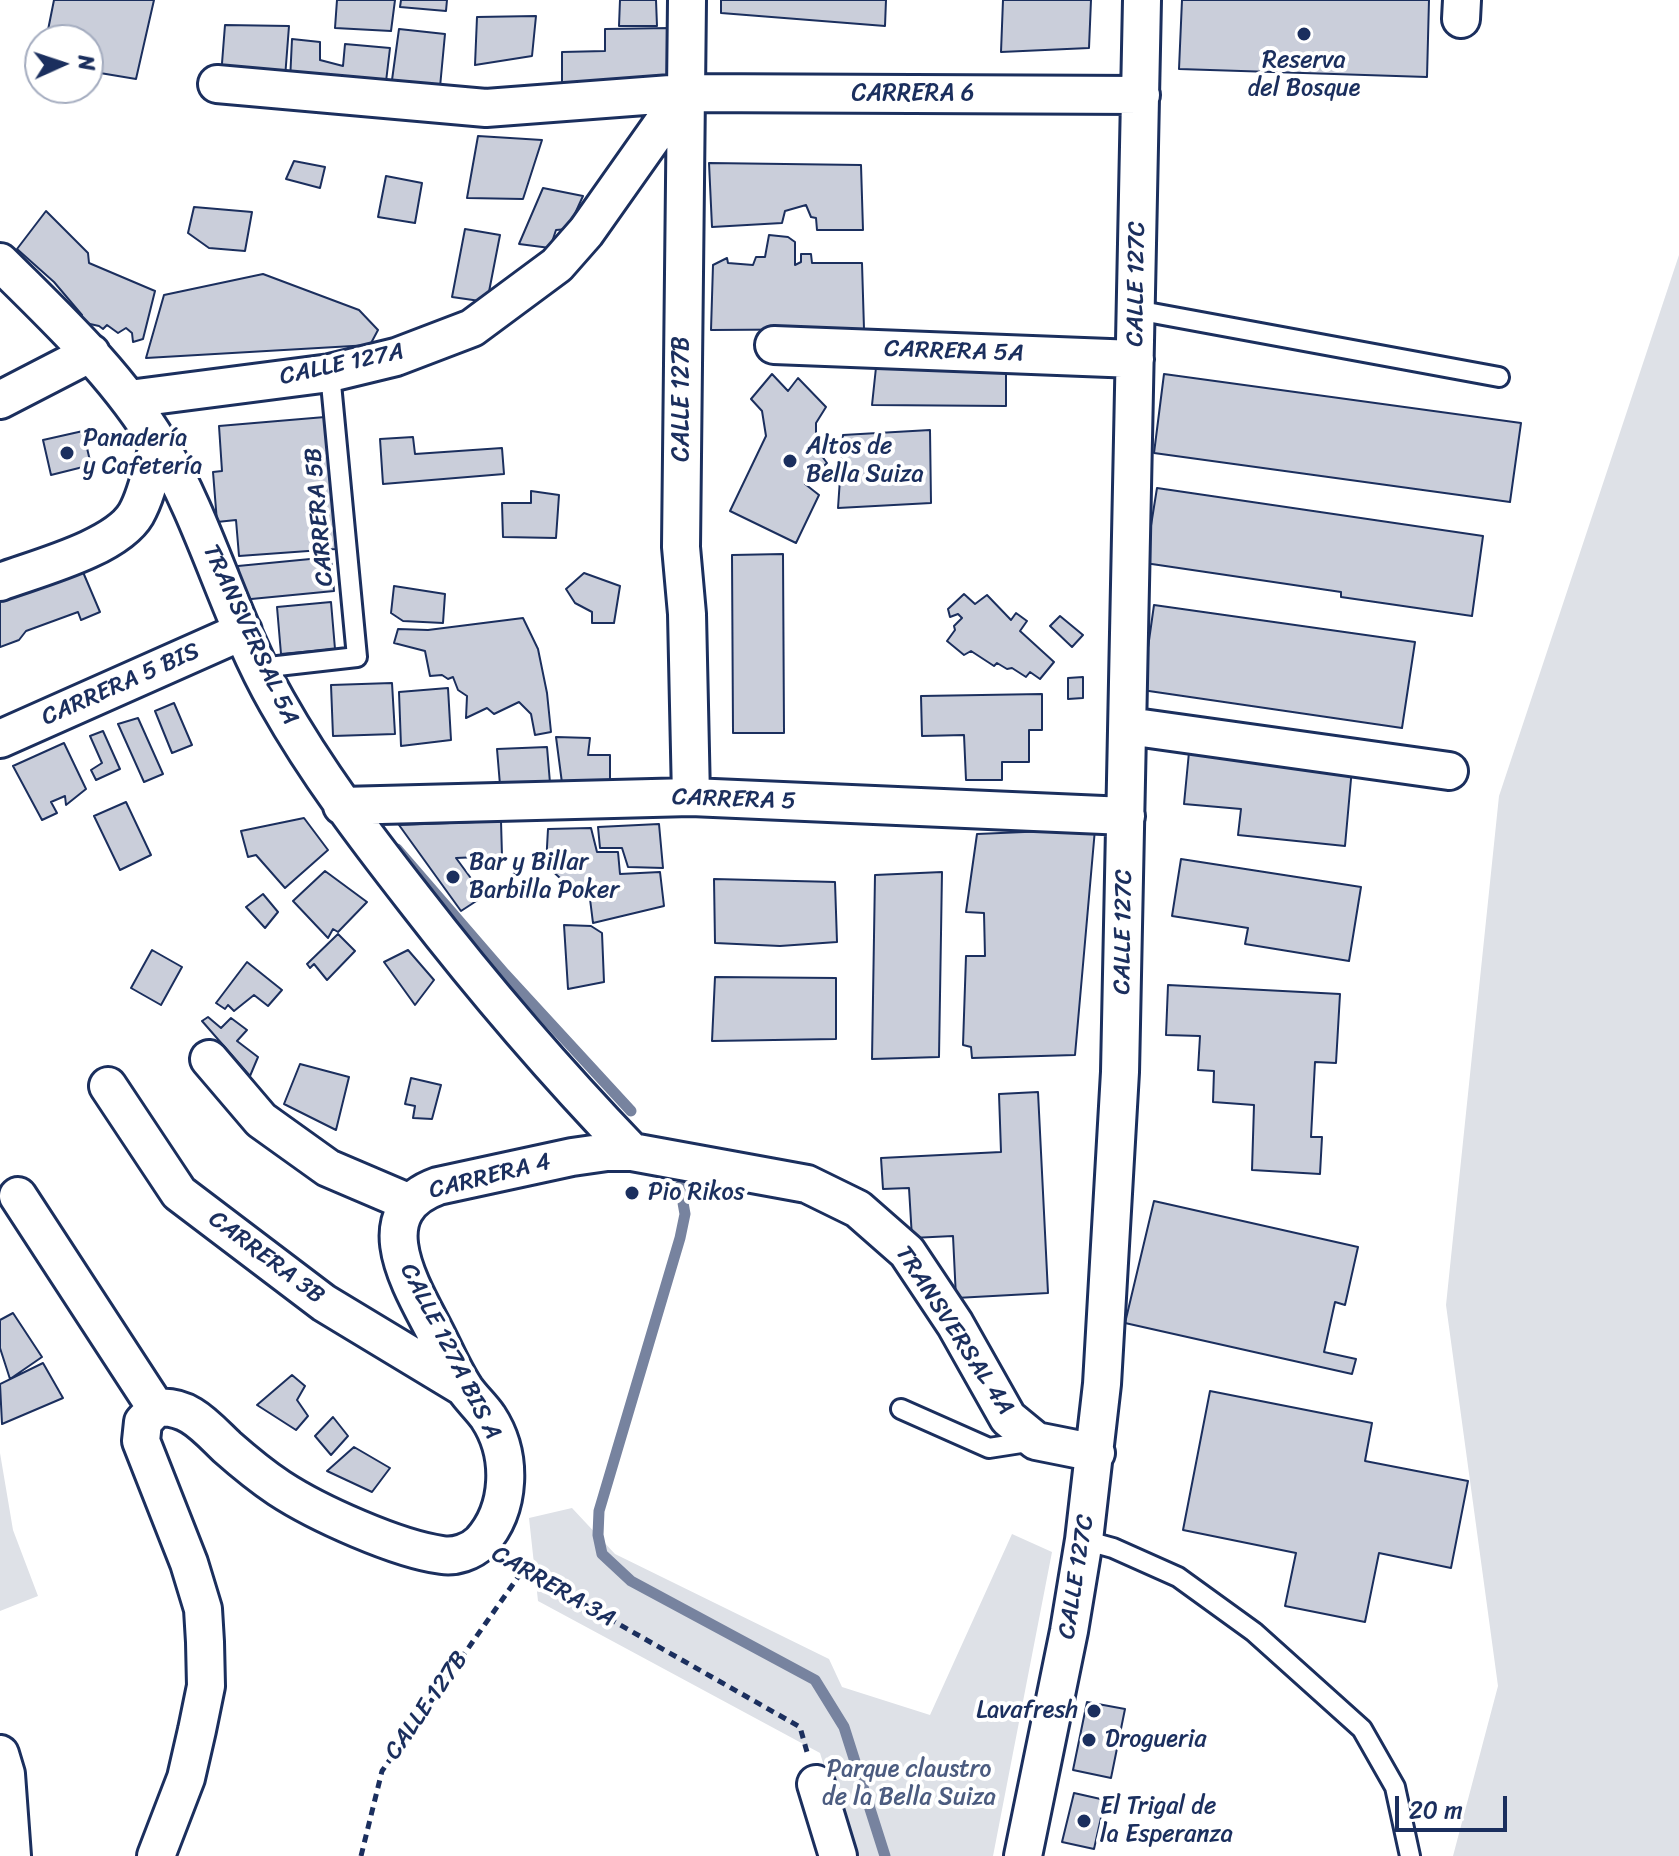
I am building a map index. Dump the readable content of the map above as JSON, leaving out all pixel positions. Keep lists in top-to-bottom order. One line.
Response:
{"streets":{"street":["CARRERA 6","CALLE 127C","CARRERA 5A","CALLE 127A","CALLE 127B","TRANSVERSAL 5A","CARRERA 5 BIS","CARRERA 5","CARRERA 4","CARRERA 3B","TRANSVERSAL 4A","CALLE 127A BIS A","CARRERA 3A"],"lane":["CARRERA 5B"]},"crossings":[["CARRERA 6","CALLE 127C"],["CARRERA 6","CALLE 127A"],["CARRERA 6","CALLE 127B"],["CALLE 127C","CARRERA 5A"],["CALLE 127C","CARRERA 5"],["CALLE 127A","CALLE 127B"],["CALLE 127A","CARRERA 5B"],["CALLE 127A","TRANSVERSAL 5A"],["CALLE 127B","CARRERA 5"],["CALLE 127B","CARRERA 3A"],["CARRERA 5B","TRANSVERSAL 5A"],["TRANSVERSAL 5A","CARRERA 5 BIS"],["TRANSVERSAL 5A","CARRERA 5"],["TRANSVERSAL 5A","CARRERA 4"],["TRANSVERSAL 5A","TRANSVERSAL 4A"],["CARRERA 4","TRANSVERSAL 4A"],["CARRERA 4","CALLE 127A BIS A"],["CARRERA 3B","CALLE 127A BIS A"],["CALLE 127A BIS A","CARRERA 3A"]],"parks":["Parque claustro de la Bella Suiza"],"places":["Reserva del Bosque","Panadería y Cafetería","Altos de Bella Suiza","Bar y Billar Barbilla Poker","Pio Rikos","Lavafresh","Drogueria","El Trigal de la Esperanza"],"scale_bar":"20 m","north":"right"}
